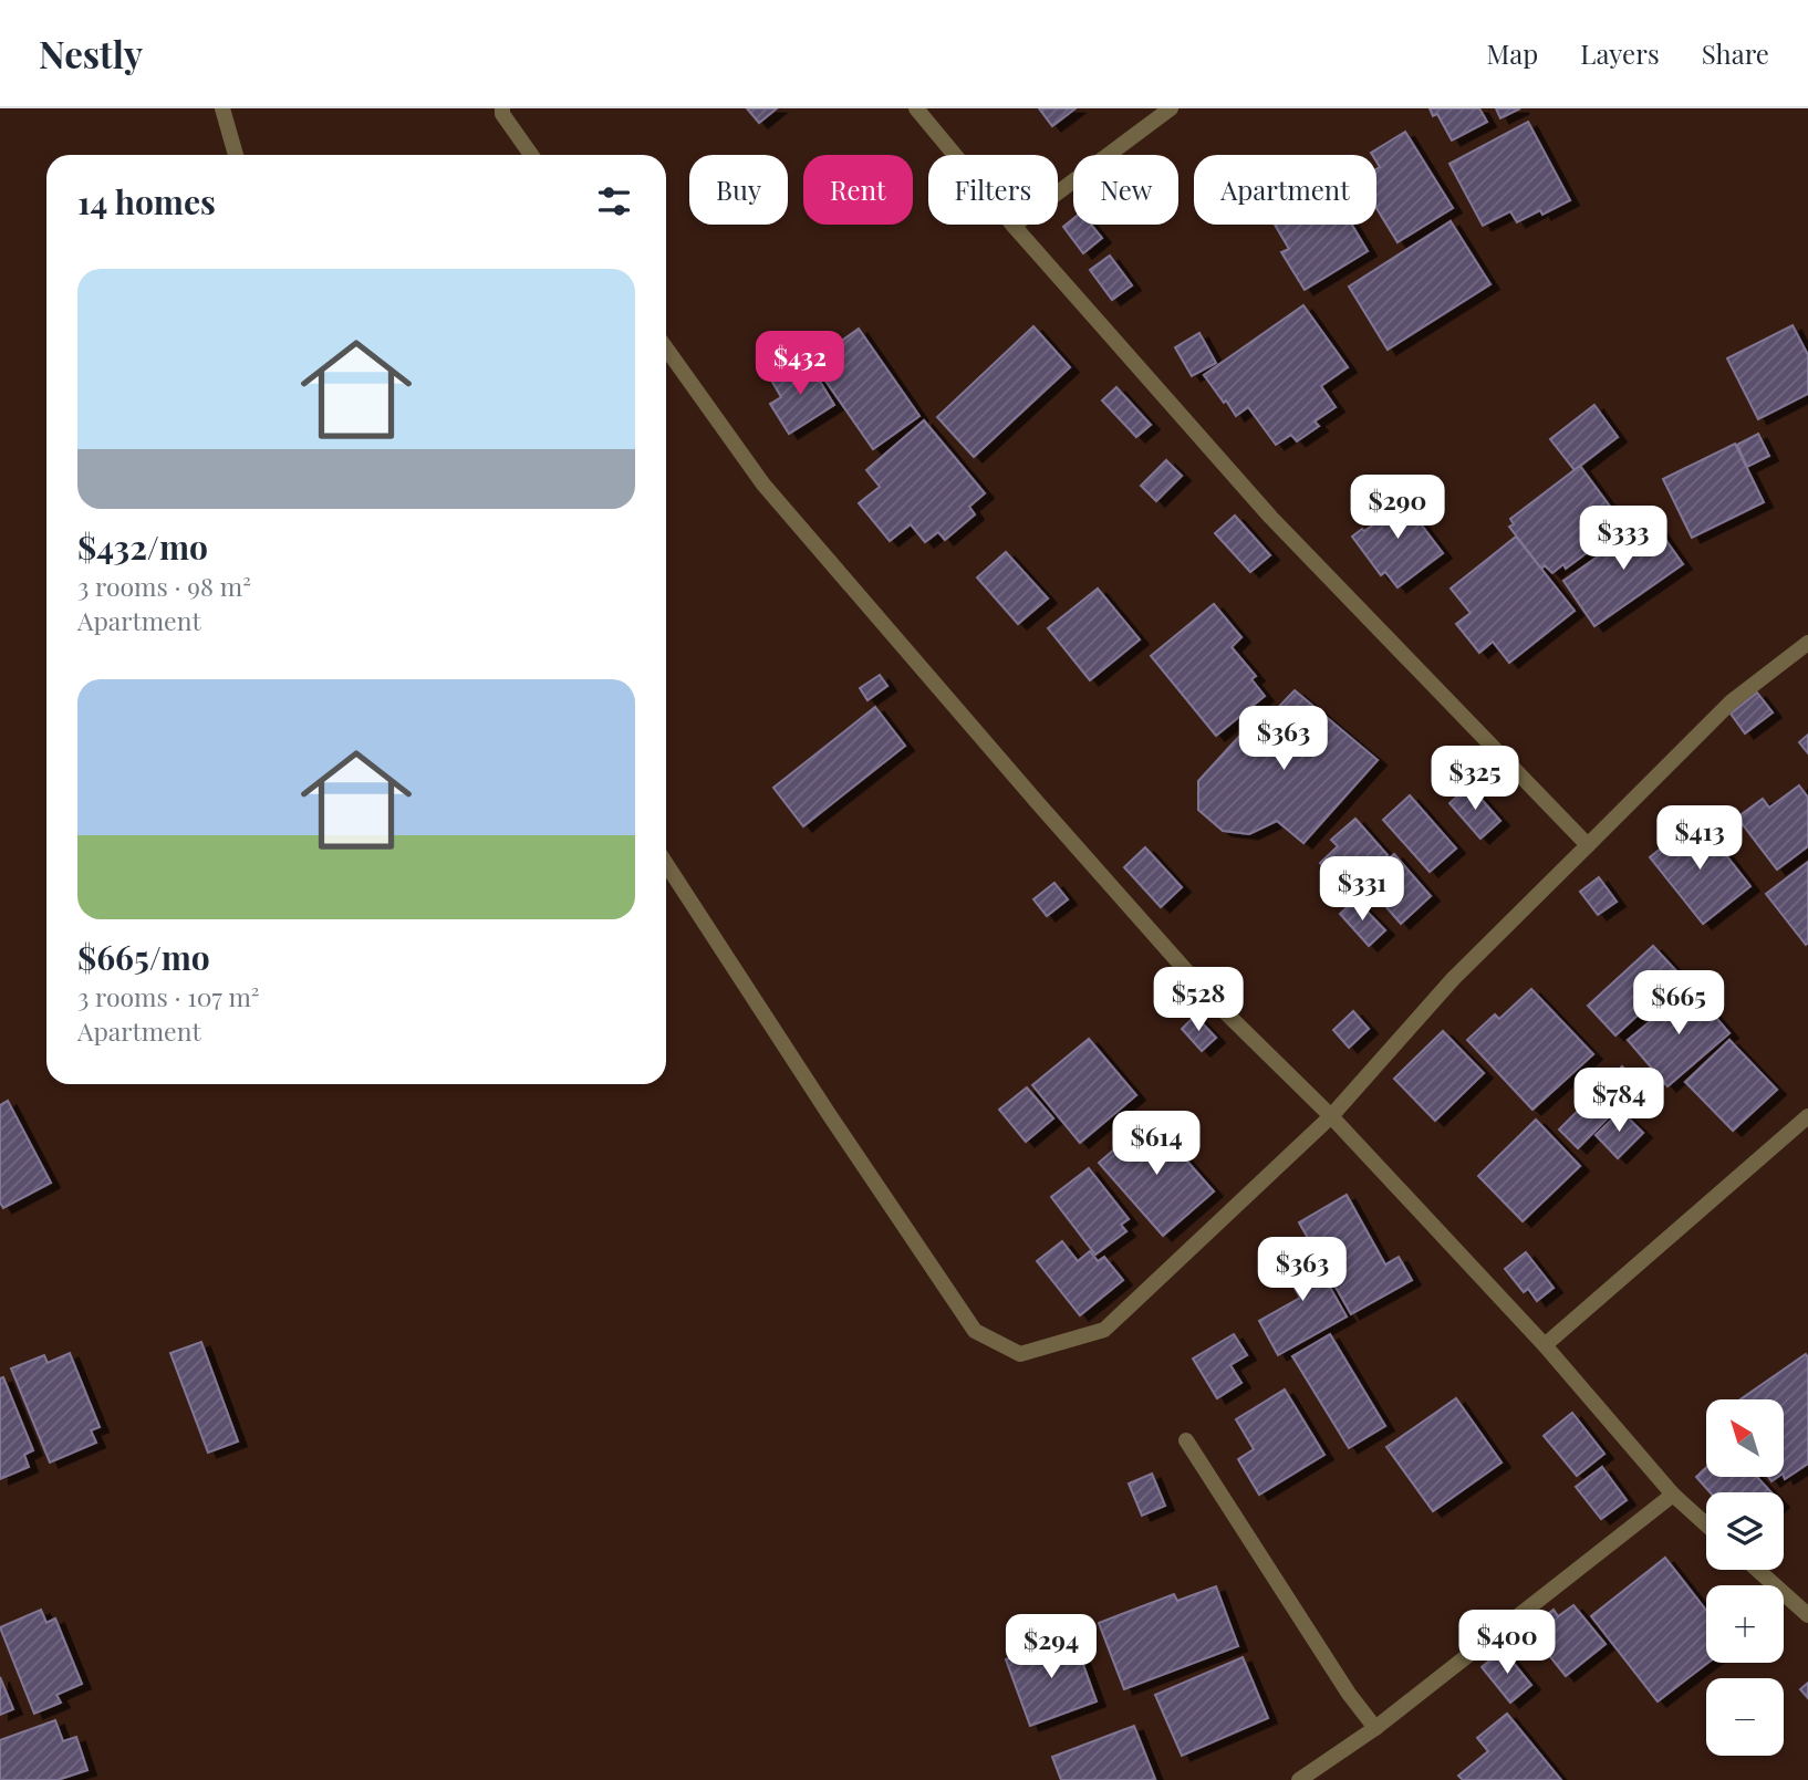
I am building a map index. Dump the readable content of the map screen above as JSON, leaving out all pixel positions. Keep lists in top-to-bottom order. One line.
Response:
{"north":"top left","page":{"header":"Nestly","nav":["Map","Layers","Share"],"chip":["Buy","Rent","Filters","New","Apartment"],"heading":"14 homes","list":[{"name":"$432/mo","note":"3 rooms · 98 m² · Apartment"},{"name":"$665/mo","note":"3 rooms · 107 m² · Apartment"}],"price":["$432","$290","$333","$363","$325","$413","$331","$528","$665","$784","$614","$363","$400","$294"],"map_buttons":["+","−"]}}
